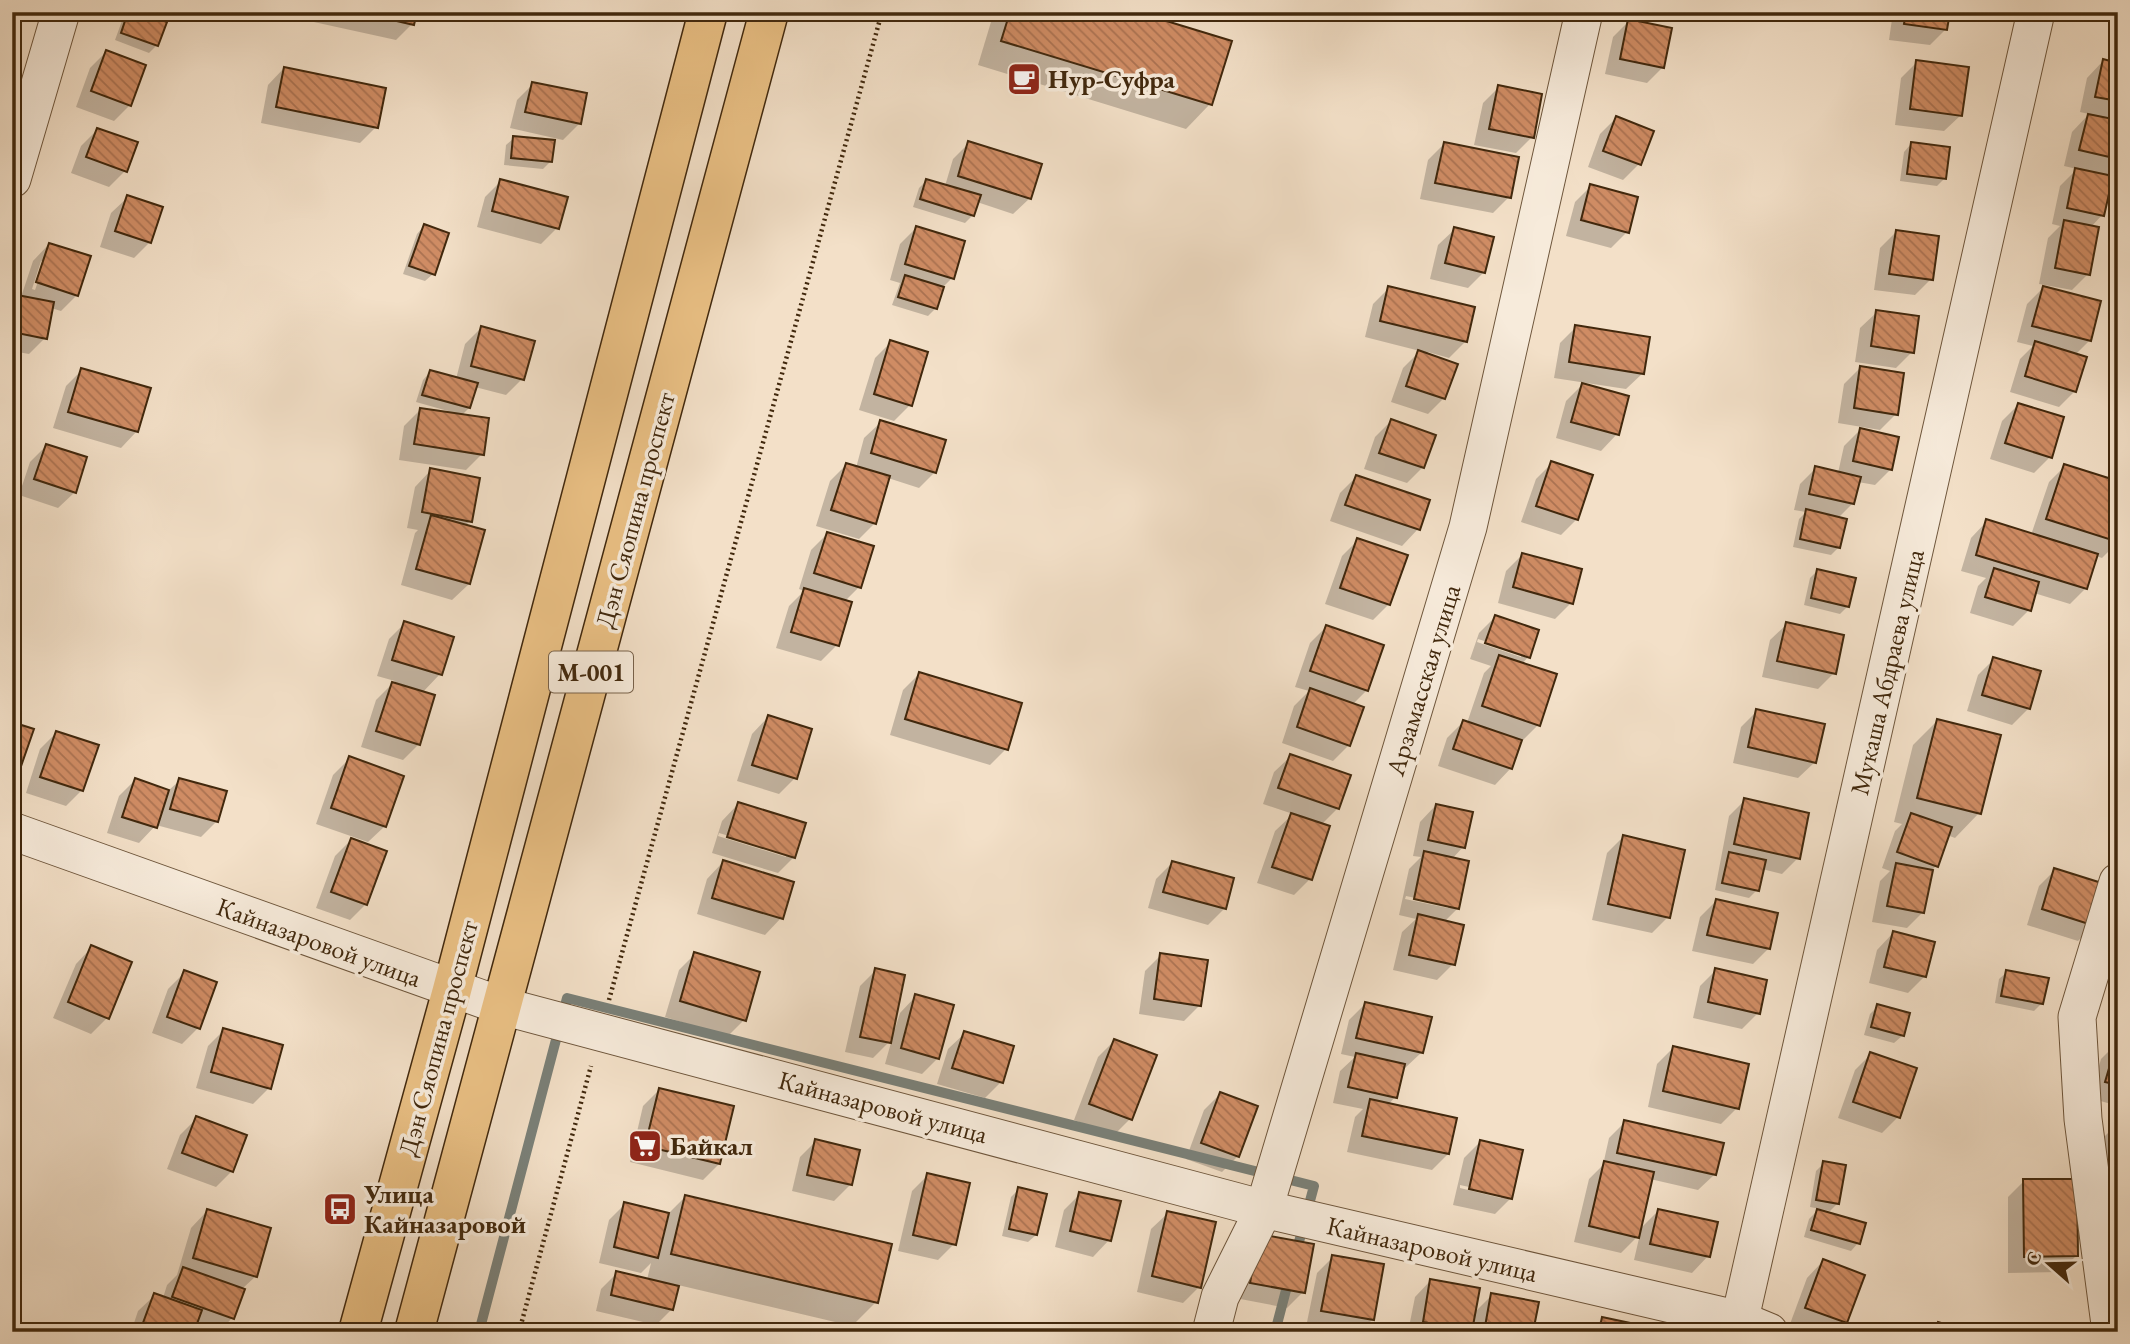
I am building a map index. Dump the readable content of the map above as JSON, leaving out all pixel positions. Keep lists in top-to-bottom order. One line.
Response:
{"streets":{"main road":["Дэн Сяопина проспект","M-001"],"street":["Мукаша Абдраева улица","Арзамасская улица","Кайназаровой улица"]},"crossings":[["Дэн Сяопина проспект","Кайназаровой улица"],["Мукаша Абдраева улица","Кайназаровой улица"],["Арзамасская улица","Кайназаровой улица"]],"places":{"cafe":["Нур-Суфра"],"supermarket":["Байкал"],"bus stop":["Улица Кайназаровой"]},"north":"left"}
